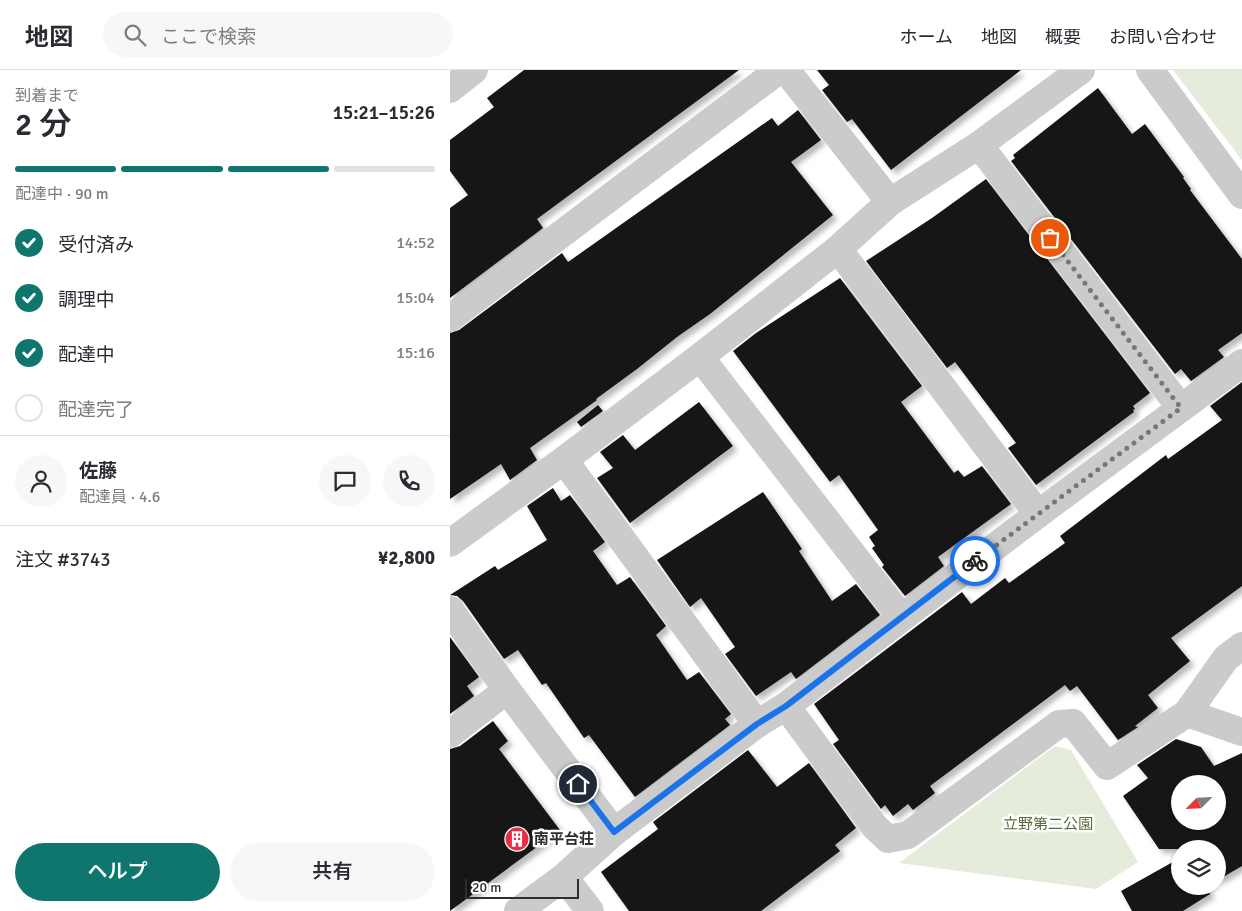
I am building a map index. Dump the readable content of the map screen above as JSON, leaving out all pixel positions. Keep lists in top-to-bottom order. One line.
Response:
{"parks":["立野第二公園"],"places":{"building":["南平台荘"]},"scale_bar":"20 m","north":"bottom left","page":{"header":"地図","search":"ここで検索","nav":["ホーム","地図","概要","お問い合わせ"],"heading":["2 分","到着まで","15:21–15:26"],"panel":["佐藤","配達員 · 4.6","注文 #3743","¥2,800"],"bar":"配達中 · 90 m","list":[["受付済み","14:52"],["調理中","15:04"],["配達中","15:16"],"配達完了"],"buttons":["ヘルプ","共有"],"scale":"20 m"}}
